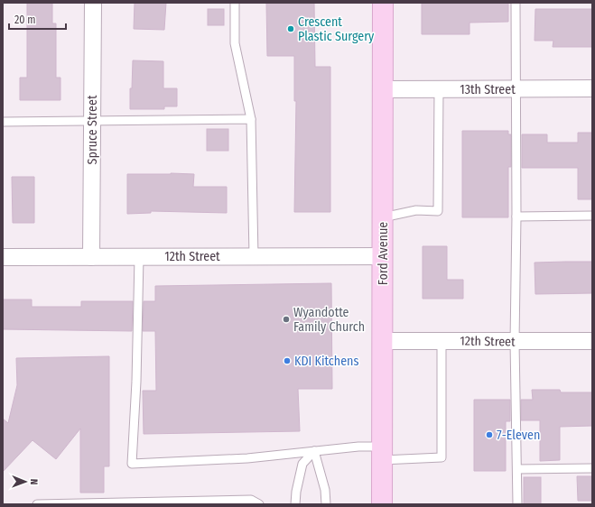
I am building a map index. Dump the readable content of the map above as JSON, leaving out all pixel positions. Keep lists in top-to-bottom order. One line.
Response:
{"streets":{"main road":["Ford Avenue"],"street":["13th Street","Spruce Street","12th Street"]},"crossings":[["13th Street","Ford Avenue"],["Spruce Street","12th Street"],["Ford Avenue","12th Street"]],"places":["Crescent Plastic Surgery","Wyandotte Family Church","KDI Kitchens","7-Eleven"],"scale_bar":"20 m","north":"right"}
